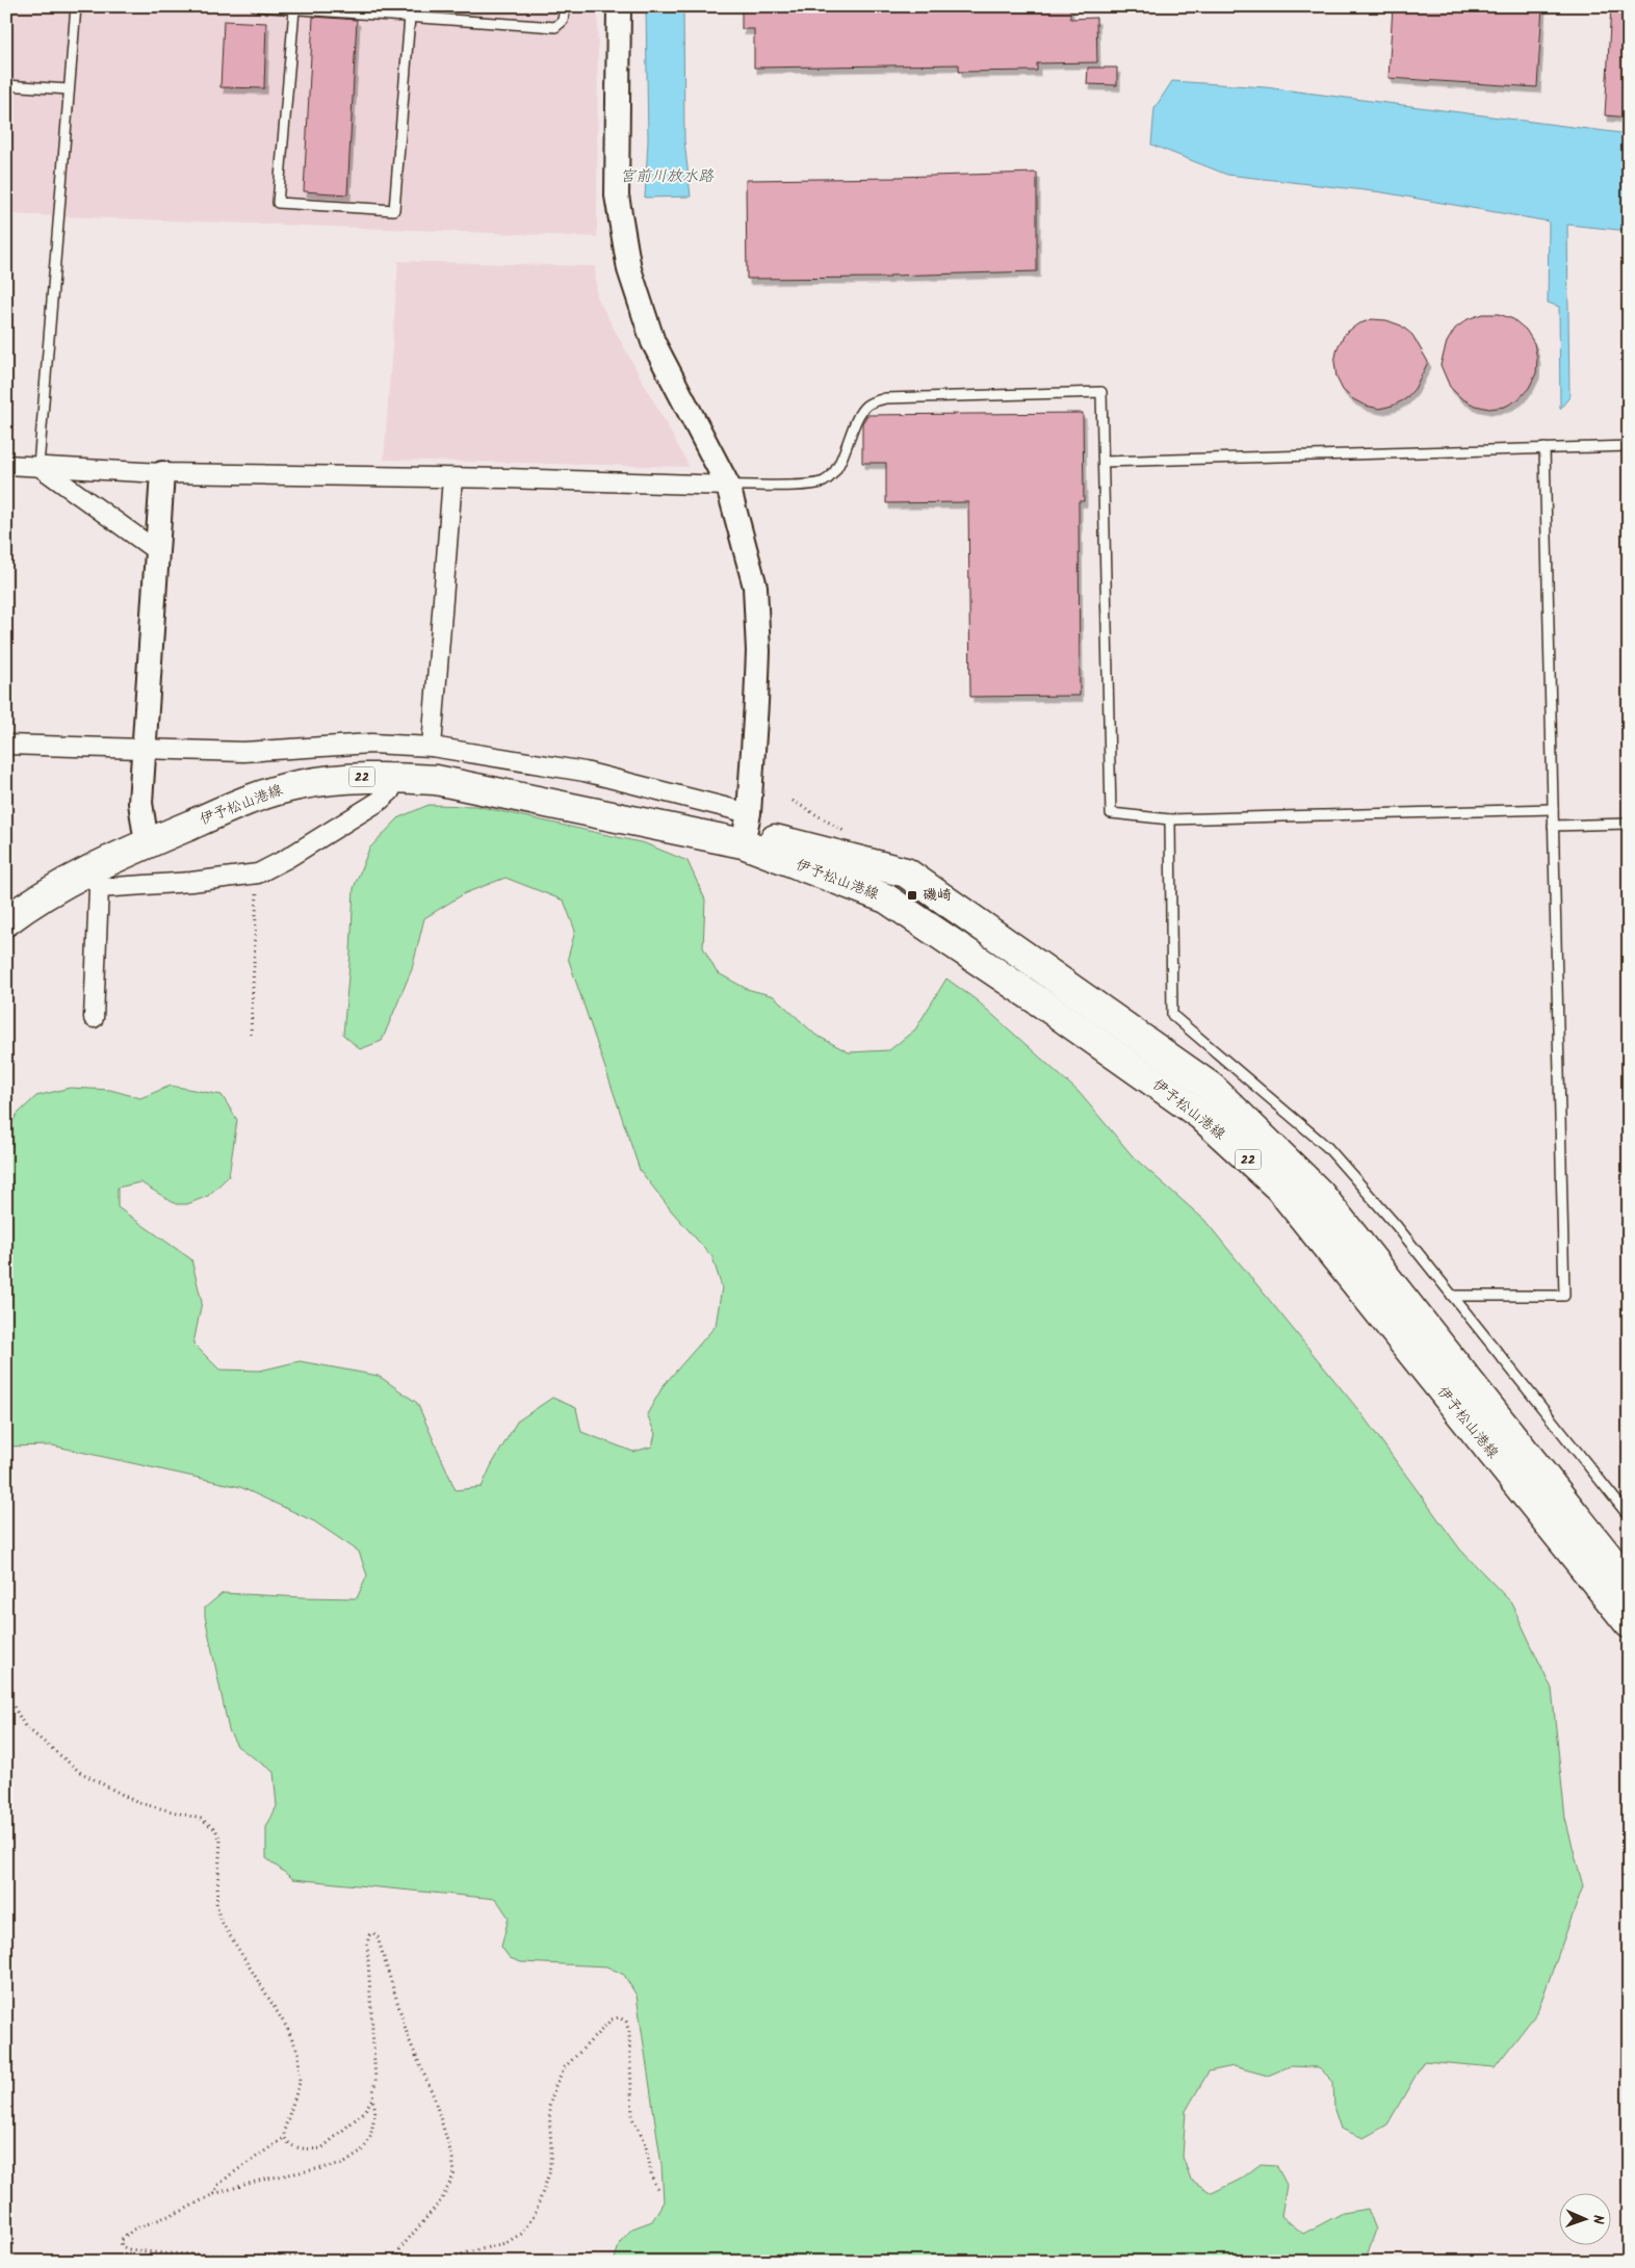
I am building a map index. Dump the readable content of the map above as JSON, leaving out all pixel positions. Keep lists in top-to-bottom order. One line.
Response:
{"streets":{"main road":["22","伊予松山港線"]},"water":["宮前川放水路"],"places":{"transit":["磯崎"]},"north":"right"}
